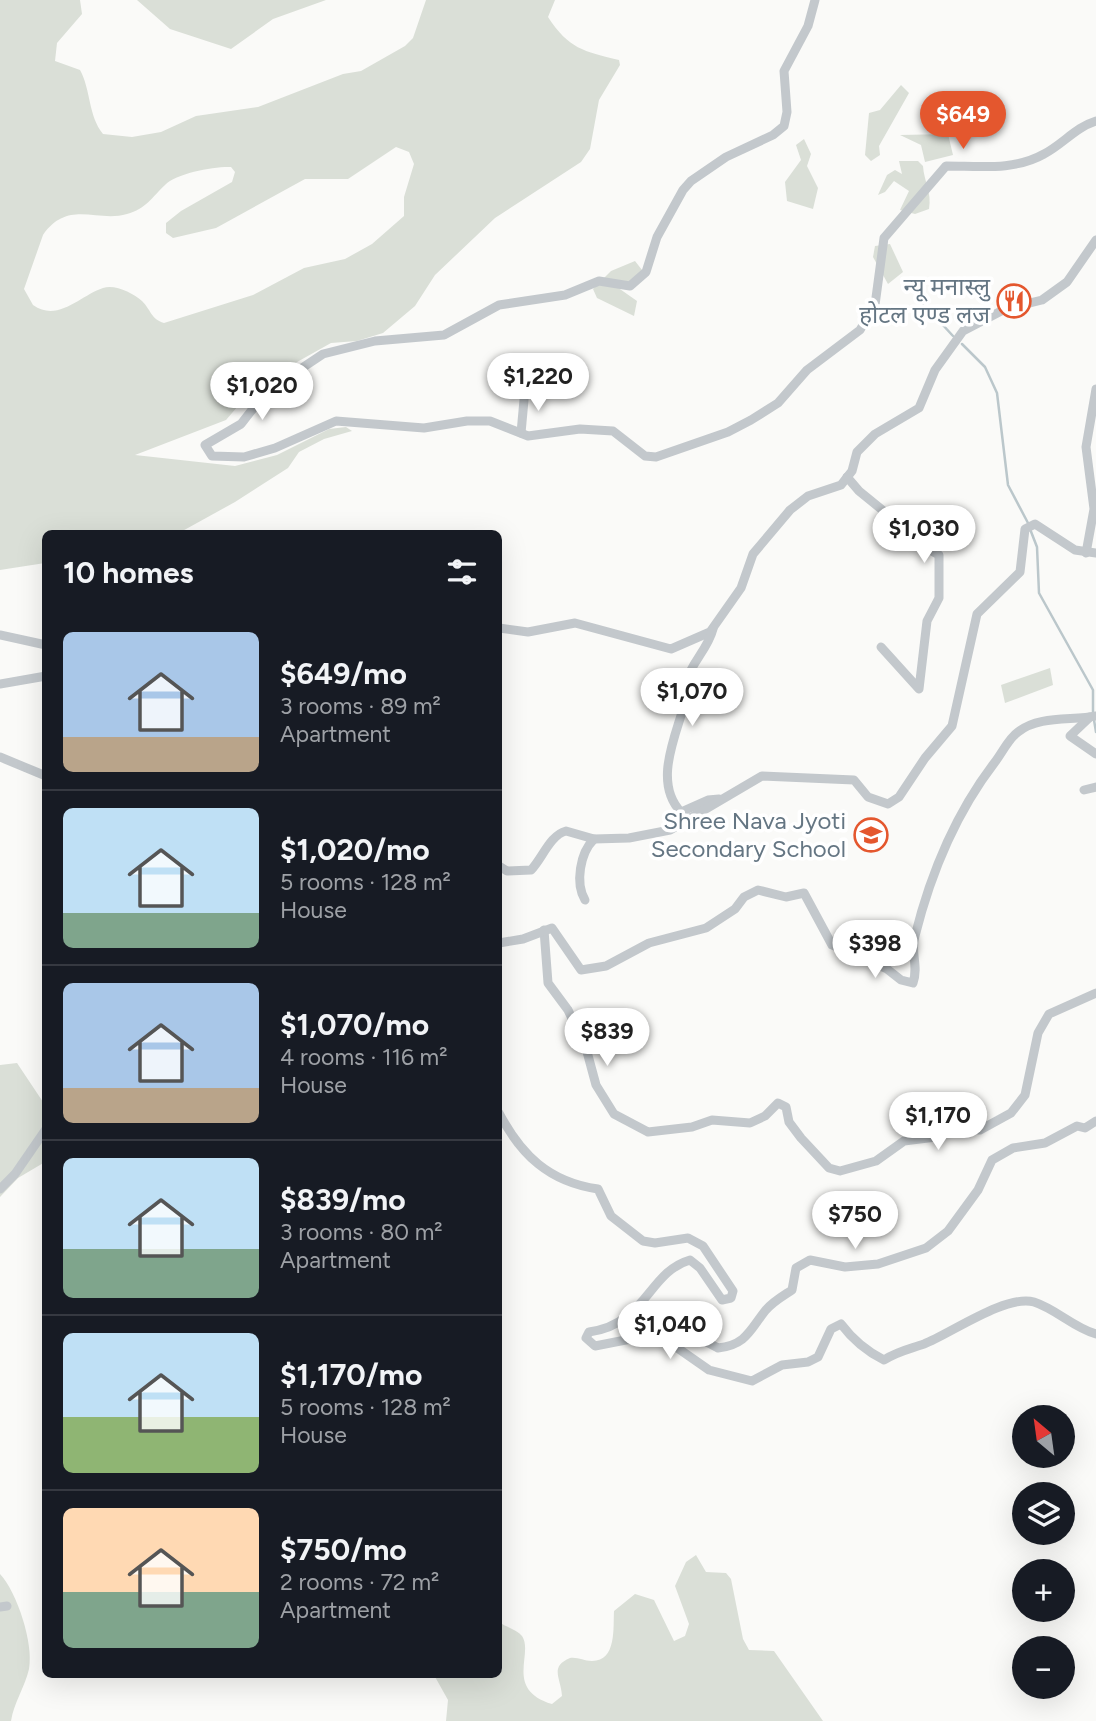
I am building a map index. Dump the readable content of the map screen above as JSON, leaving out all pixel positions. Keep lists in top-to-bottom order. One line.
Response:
{"places":{"restaurant":["न्यू मनास्लु होटल एण्ड लज"],"school or university":["Shree Nava Jyoti Secondary School"]},"north":"top left","page":{"price":["$649","$1,220","$1,020","$1,030","$1,070","$398","$839","$1,170","$750","$1,040"],"heading":"10 homes","list":[{"name":"$649/mo","note":"3 rooms · 89 m² · Apartment"},{"name":"$1,020/mo","note":"5 rooms · 128 m² · House"},{"name":"$1,070/mo","note":"4 rooms · 116 m² · House"},{"name":"$839/mo","note":"3 rooms · 80 m² · Apartment"},{"name":"$1,170/mo","note":"5 rooms · 128 m² · House"},{"name":"$750/mo","note":"2 rooms · 72 m² · Apartment"}],"map_buttons":["+","−"]}}
